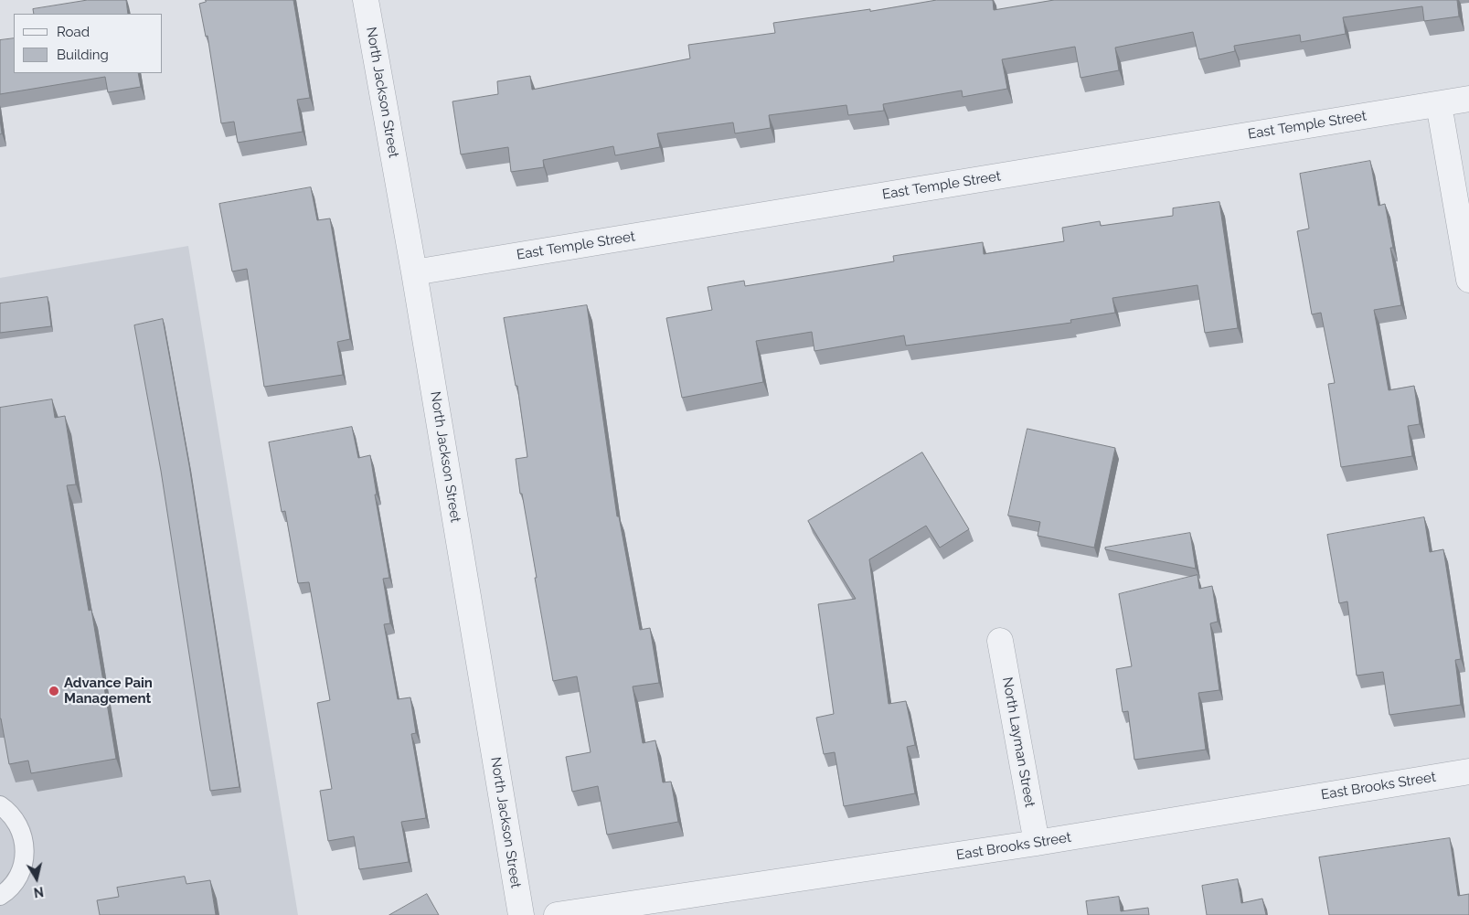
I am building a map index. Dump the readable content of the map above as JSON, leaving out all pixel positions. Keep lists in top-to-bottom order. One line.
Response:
{"streets":{"street":["North Jackson Street","East Temple Street","North Layman Street","East Brooks Street"]},"crossings":[["North Jackson Street","East Temple Street"],["North Layman Street","East Brooks Street"]],"places":["Advance Pain Management"],"legend":["Road","Building"],"north":"bottom"}
